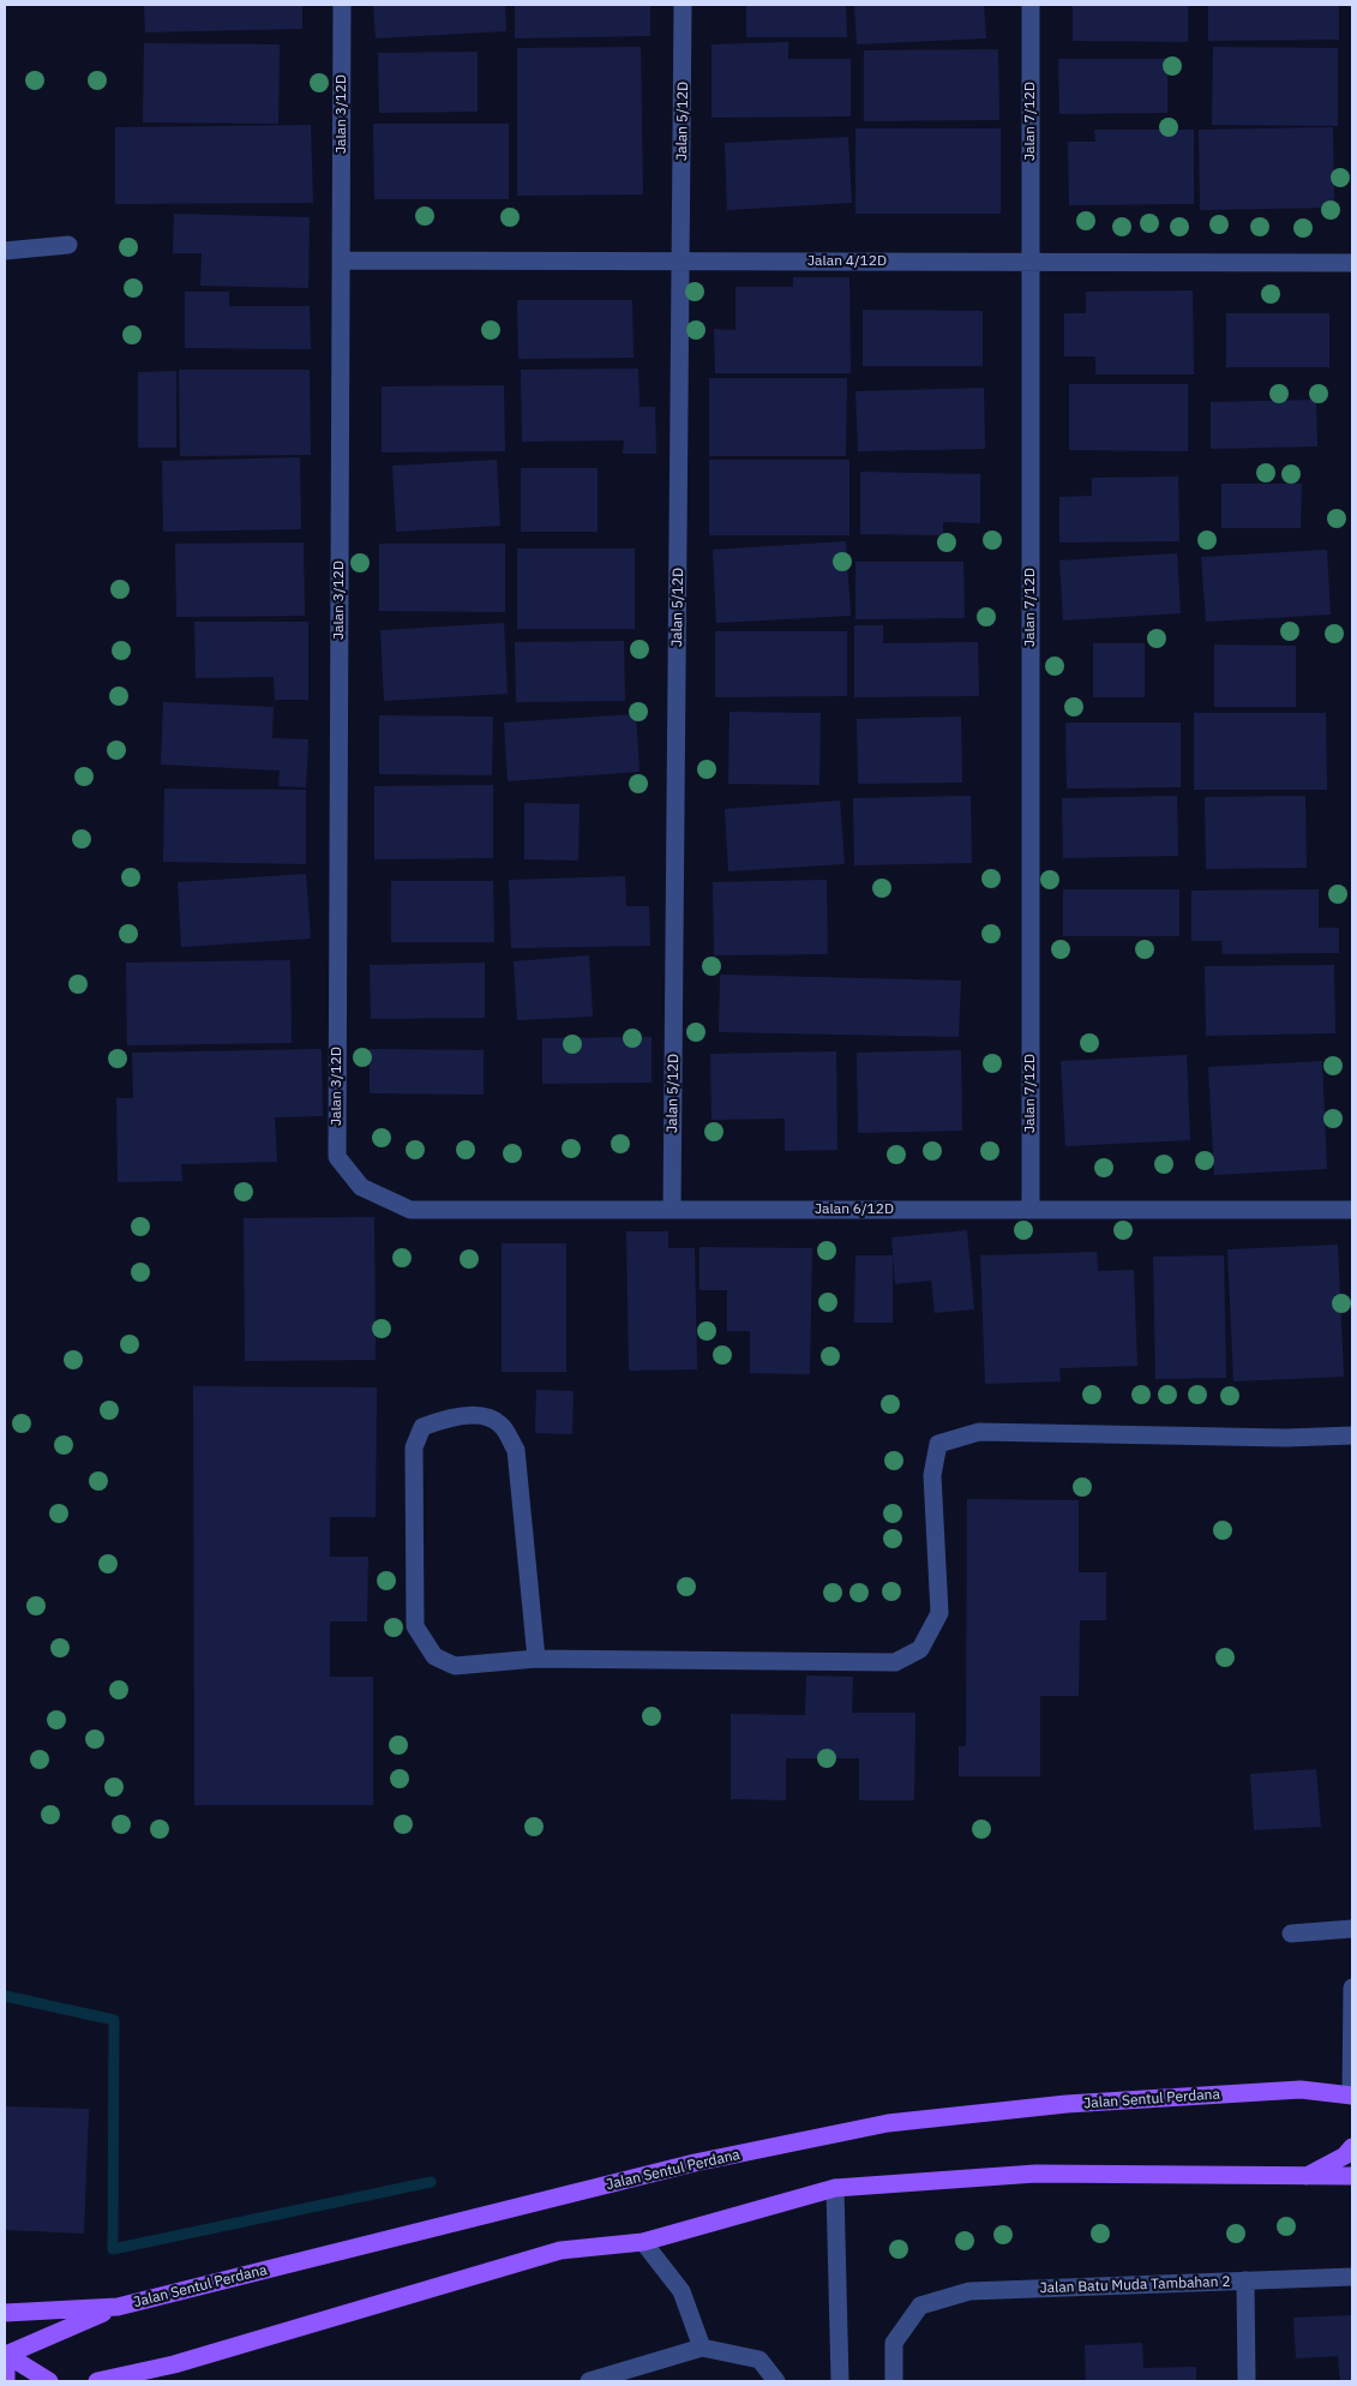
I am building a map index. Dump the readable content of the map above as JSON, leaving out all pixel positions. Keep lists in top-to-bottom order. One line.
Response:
{"streets":{"main road":["Jalan Sentul Perdana"],"street":["Jalan 3/12D","Jalan 5/12D","Jalan 7/12D","Jalan 4/12D","Jalan 6/12D","Jalan Batu Muda Tambahan 2"]},"crossings":[["Jalan 3/12D","Jalan 4/12D"],["Jalan 3/12D","Jalan 6/12D"],["Jalan 5/12D","Jalan 4/12D"],["Jalan 5/12D","Jalan 6/12D"],["Jalan 7/12D","Jalan 4/12D"],["Jalan 7/12D","Jalan 6/12D"]]}
